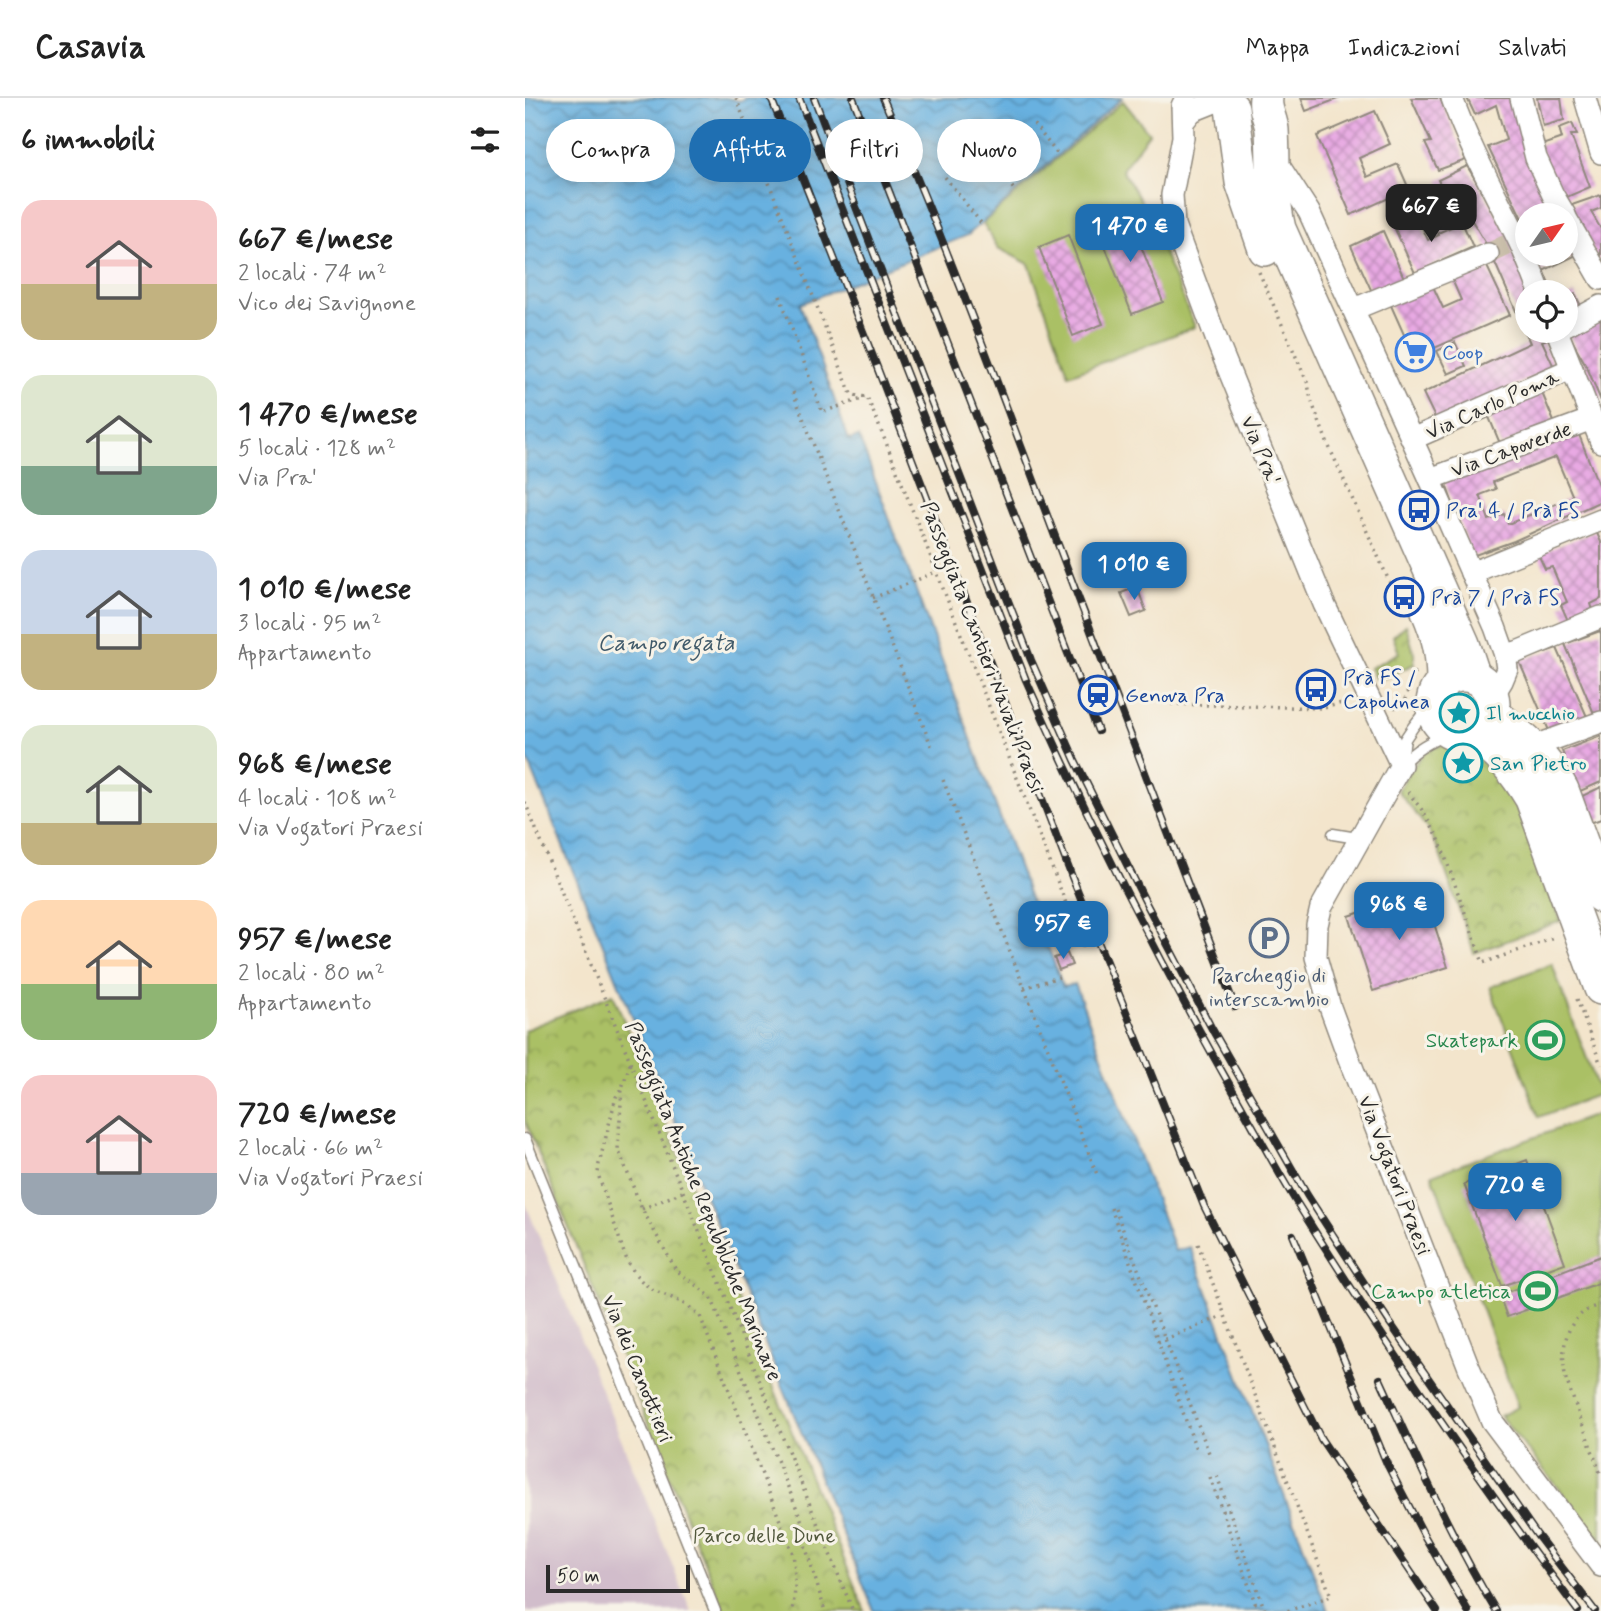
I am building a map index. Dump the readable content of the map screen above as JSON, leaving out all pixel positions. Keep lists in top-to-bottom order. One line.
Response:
{"streets":{"street":["Via Carlo Poma","Via Capoverde","Via Pra'","Via Vogatori Praesi"],"lane":["Via dei Canottieri"],"path":["Passeggiata Cantieri Navali Praesi","Passeggiata Antiche Repubbliche Marinare"]},"crossings":[["Via Pra'","Via Vogatori Praesi"]],"water":["Campo regata"],"parks":["Parco delle Dune"],"places":{"supermarket":["Coop"],"bus stop":["Pra' 4 / Prà FS","Prà 7 / Prà FS","Prà FS / Capolinea"],"station":["Genova Pra"],"place":["Il mucchio","San Pietro"],"parking":["Parcheggio di interscambio"],"sports":["Skatepark","Campo atletica"]},"scale_bar":"50 m","north":"top right","page":{"header":"Casavia","nav":["Mappa","Indicazioni","Salvati"],"heading":"6 immobili","chip":["Compra","Affitta","Filtri","Nuovo"],"list":[{"name":"667 €/mese","note":"2 locali · 74 m² · Vico dei Savignone"},{"name":"1 470 €/mese","note":"5 locali · 128 m² · Via Pra'"},{"name":"1 010 €/mese","note":"3 locali · 95 m² · Appartamento"},{"name":"968 €/mese","note":"4 locali · 108 m² · Via Vogatori Praesi"},{"name":"957 €/mese","note":"2 locali · 80 m² · Appartamento"},{"name":"720 €/mese","note":"2 locali · 66 m² · Via Vogatori Praesi"}],"price":["667 €","1 470 €","1 010 €","968 €","957 €","720 €"],"scale":"50 m"}}
